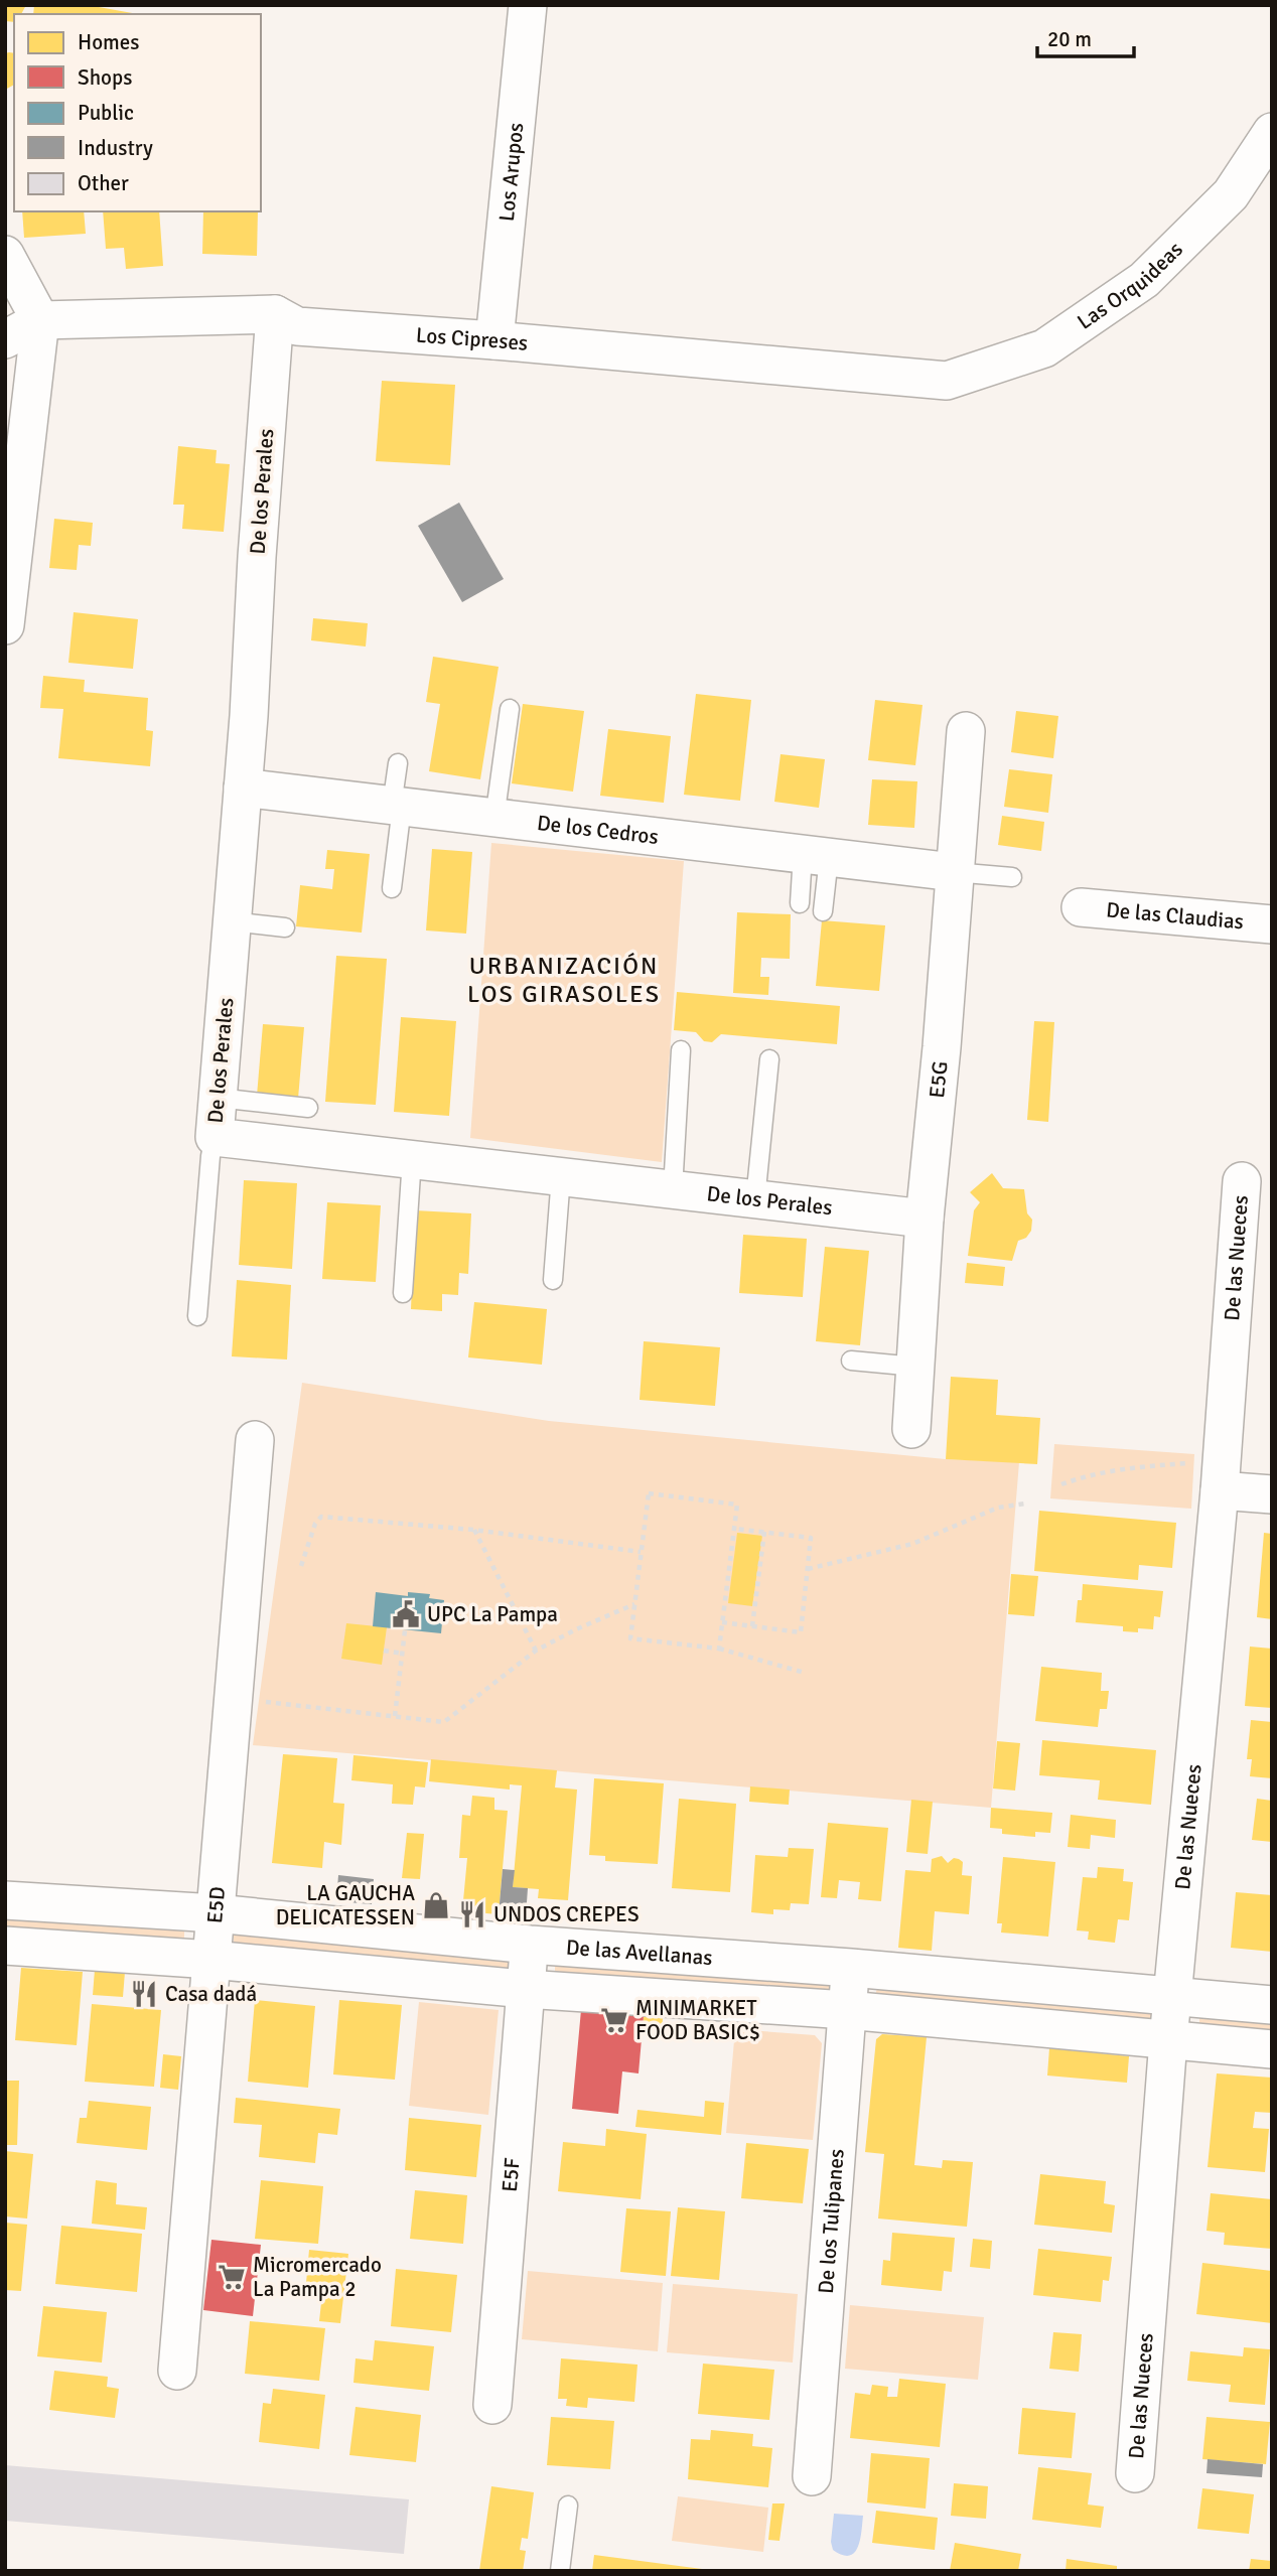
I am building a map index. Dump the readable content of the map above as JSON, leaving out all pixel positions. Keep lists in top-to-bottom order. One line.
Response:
{"streets":{"street":["Los Arupos","Las Orquideas","Los Cipreses","De los Perales","De los Cedros","De las Claudias","E5G","De las Nueces","E5D","De las Avellanas","E5F","De los Tulipanes"]},"crossings":[["Los Arupos","Los Cipreses"],["Las Orquideas","Los Cipreses"],["Los Cipreses","De los Perales"],["De los Perales","De los Cedros"],["De los Perales","E5G"],["De los Cedros","E5G"],["De las Nueces","De las Avellanas"],["E5D","De las Avellanas"],["De las Avellanas","E5F"],["De las Avellanas","De los Tulipanes"]],"districts":["URBANIZACIÓN LOS GIRASOLES"],"places":{"public building":["UPC La Pampa"],"shop":["LA GAUCHA DELICATESSEN"],"restaurant":["UNDOS CREPES","Casa dadá"],"supermarket":["MINIMARKET FOOD BASIC$","Micromercado La Pampa 2"]},"legend":["Homes","Shops","Public","Industry","Other"],"scale_bar":"20 m"}
